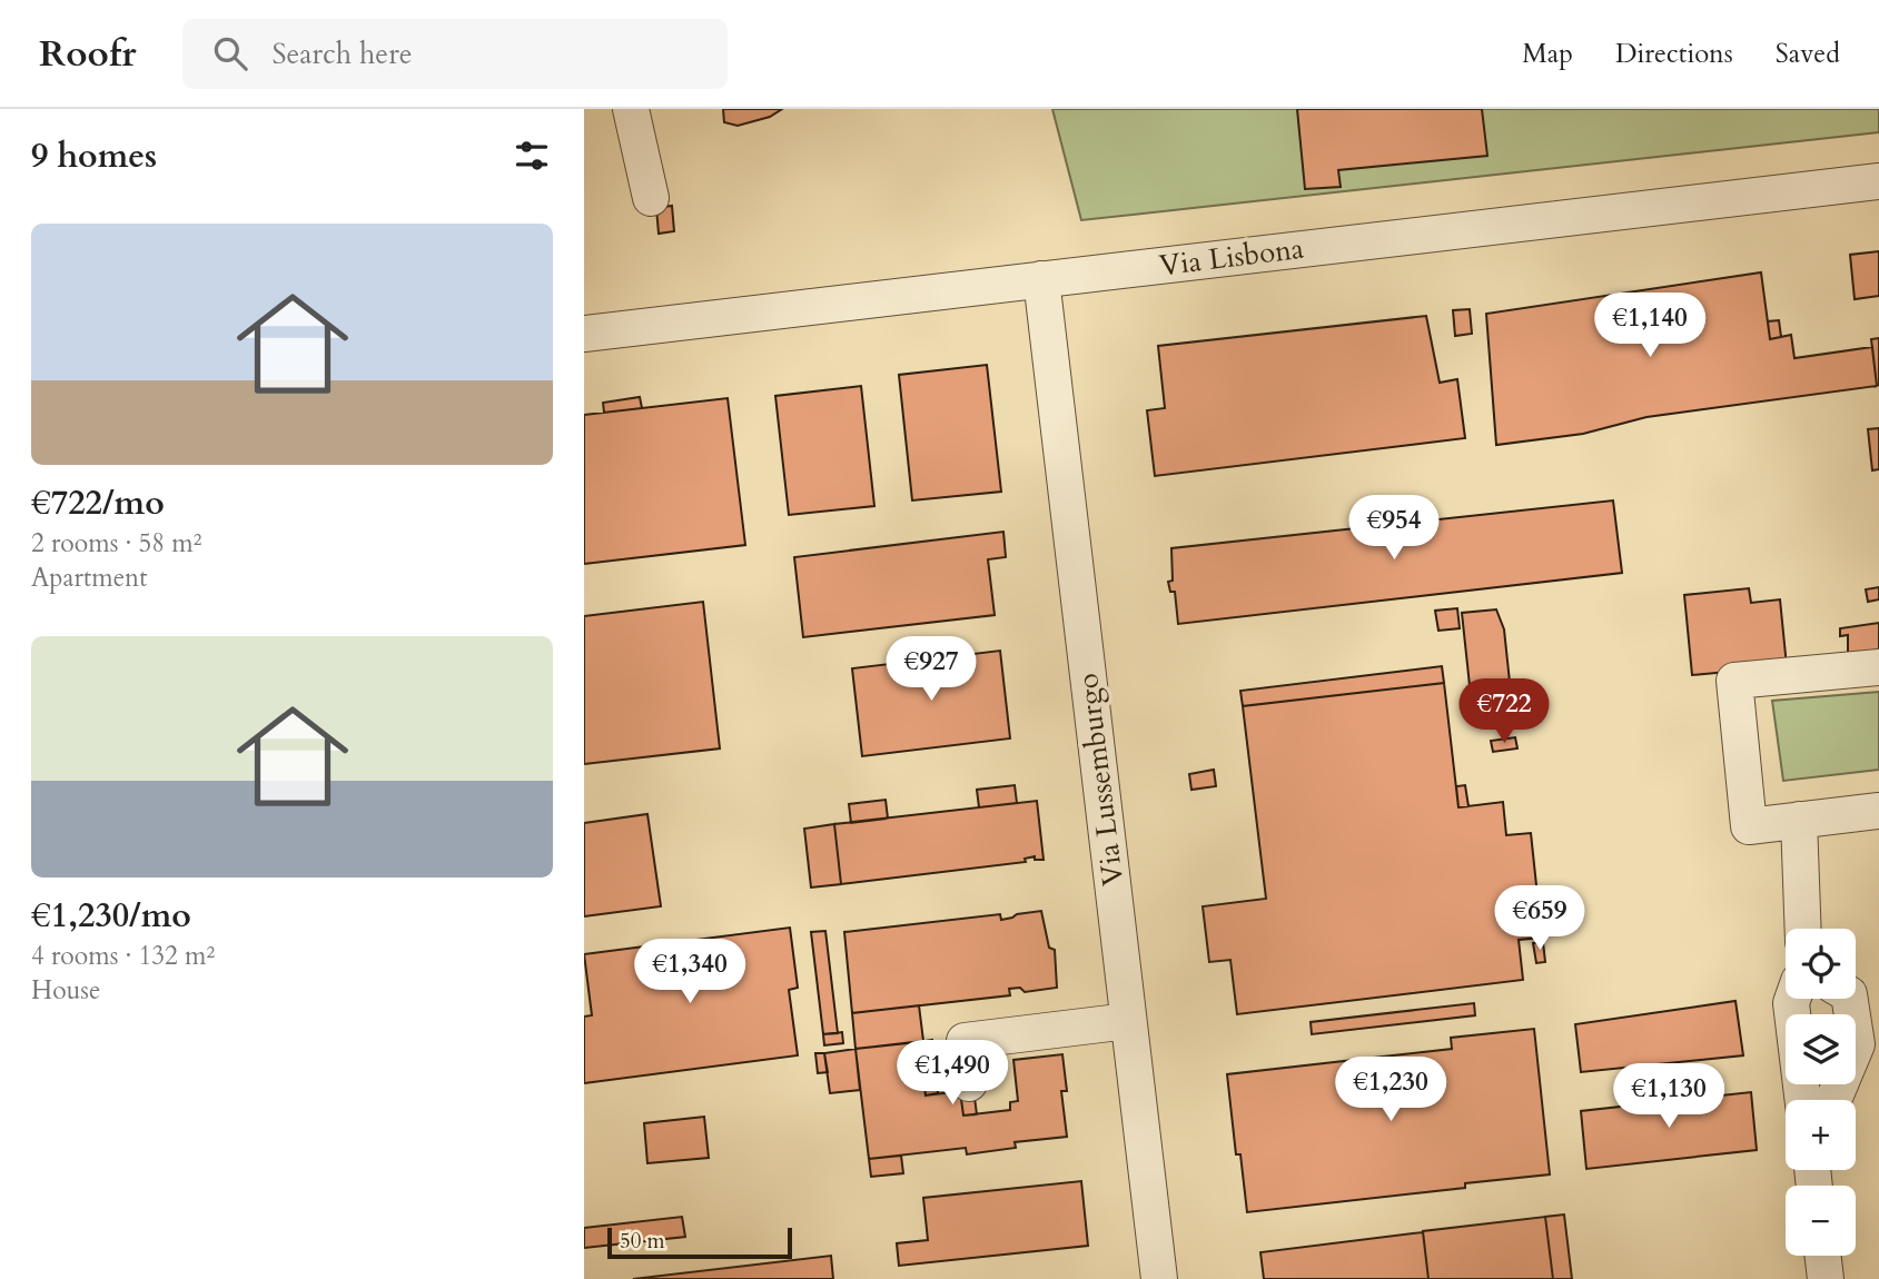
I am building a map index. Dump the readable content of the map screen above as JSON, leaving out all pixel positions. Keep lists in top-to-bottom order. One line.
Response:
{"streets":{"street":["Via Lisbona","Via Lussemburgo"]},"crossings":[["Via Lisbona","Via Lussemburgo"]],"scale_bar":"50 m","page":{"header":"Roofr","search":"Search here","nav":["Map","Directions","Saved"],"heading":"9 homes","list":[{"name":"€722/mo","note":"2 rooms · 58 m² · Apartment"},{"name":"€1,230/mo","note":"4 rooms · 132 m² · House"}],"price":["€1,140","€954","€927","€722","€659","€1,340","€1,490","€1,230","€1,130"],"map_buttons":["+","−"],"scale":"50 m"}}
